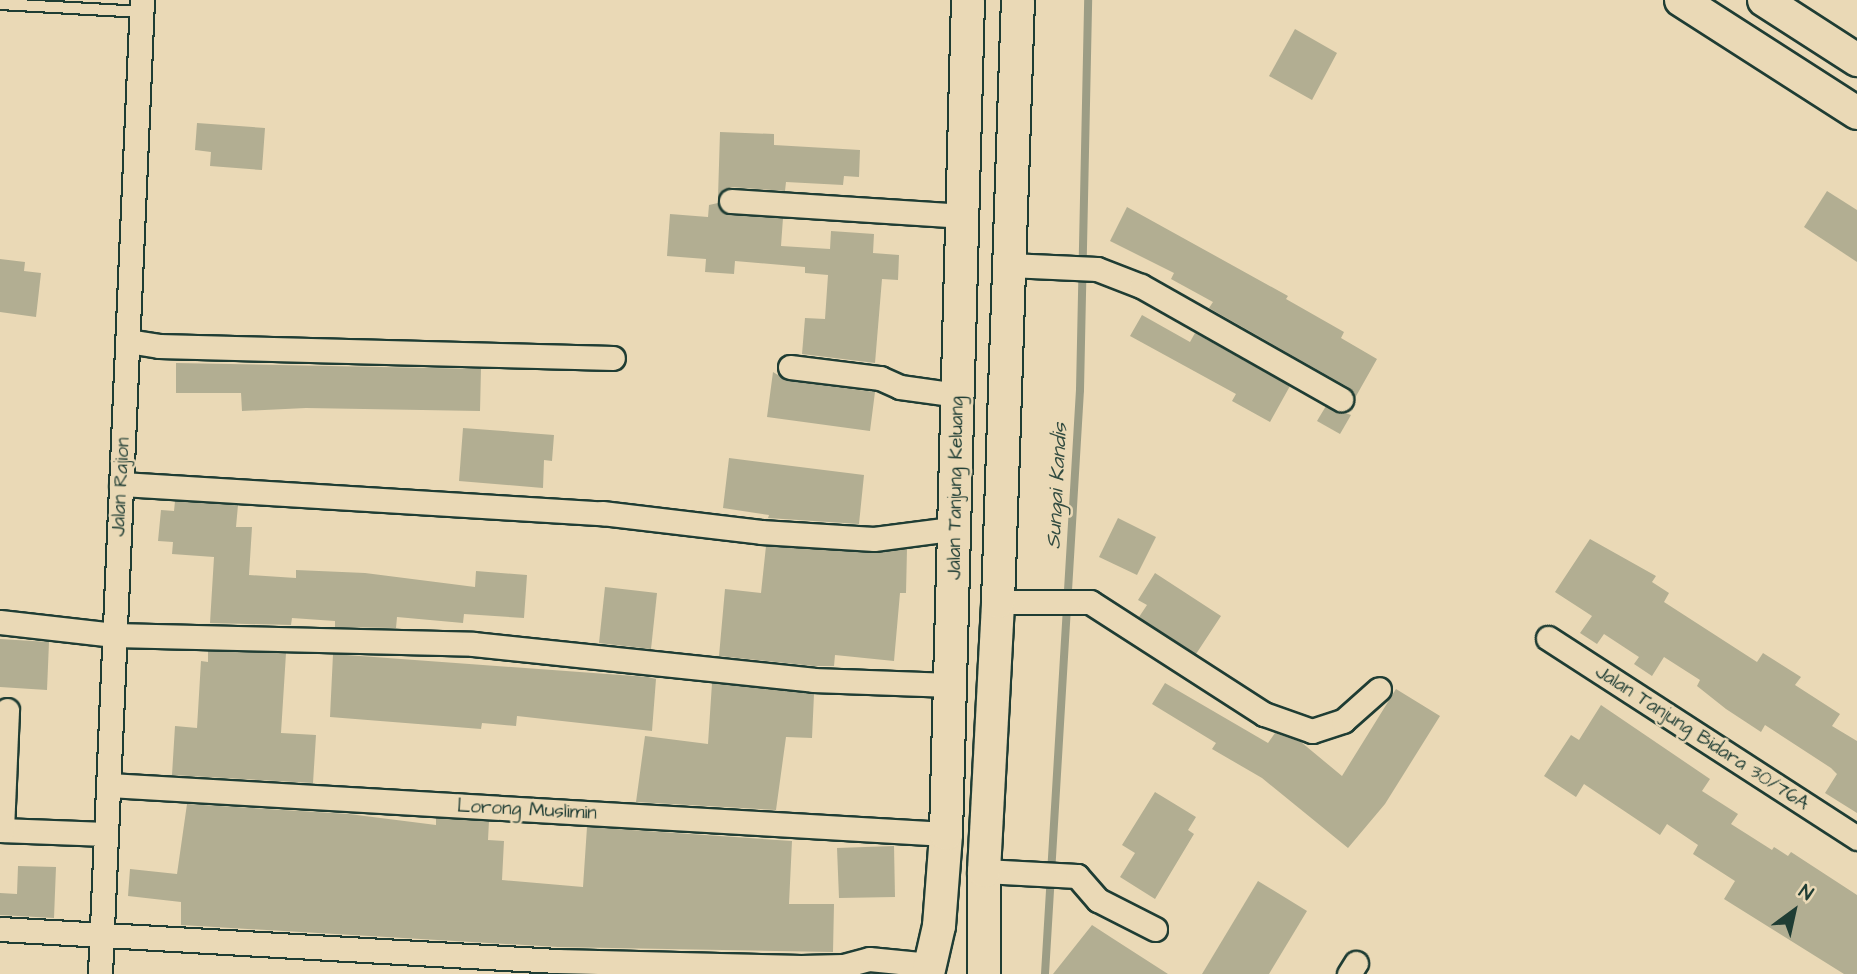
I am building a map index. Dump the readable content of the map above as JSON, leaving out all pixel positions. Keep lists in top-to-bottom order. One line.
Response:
{"streets":{"main road":["Jalan Tanjung Keluang"],"street":["Jalan Rajion","Jalan Tanjung Bidara 30/76A","Lorong Muslimin"]},"crossings":[["Jalan Rajion","Lorong Muslimin"],["Jalan Tanjung Keluang","Lorong Muslimin"]],"water":["Sungai Kandis"],"north":"top right"}
